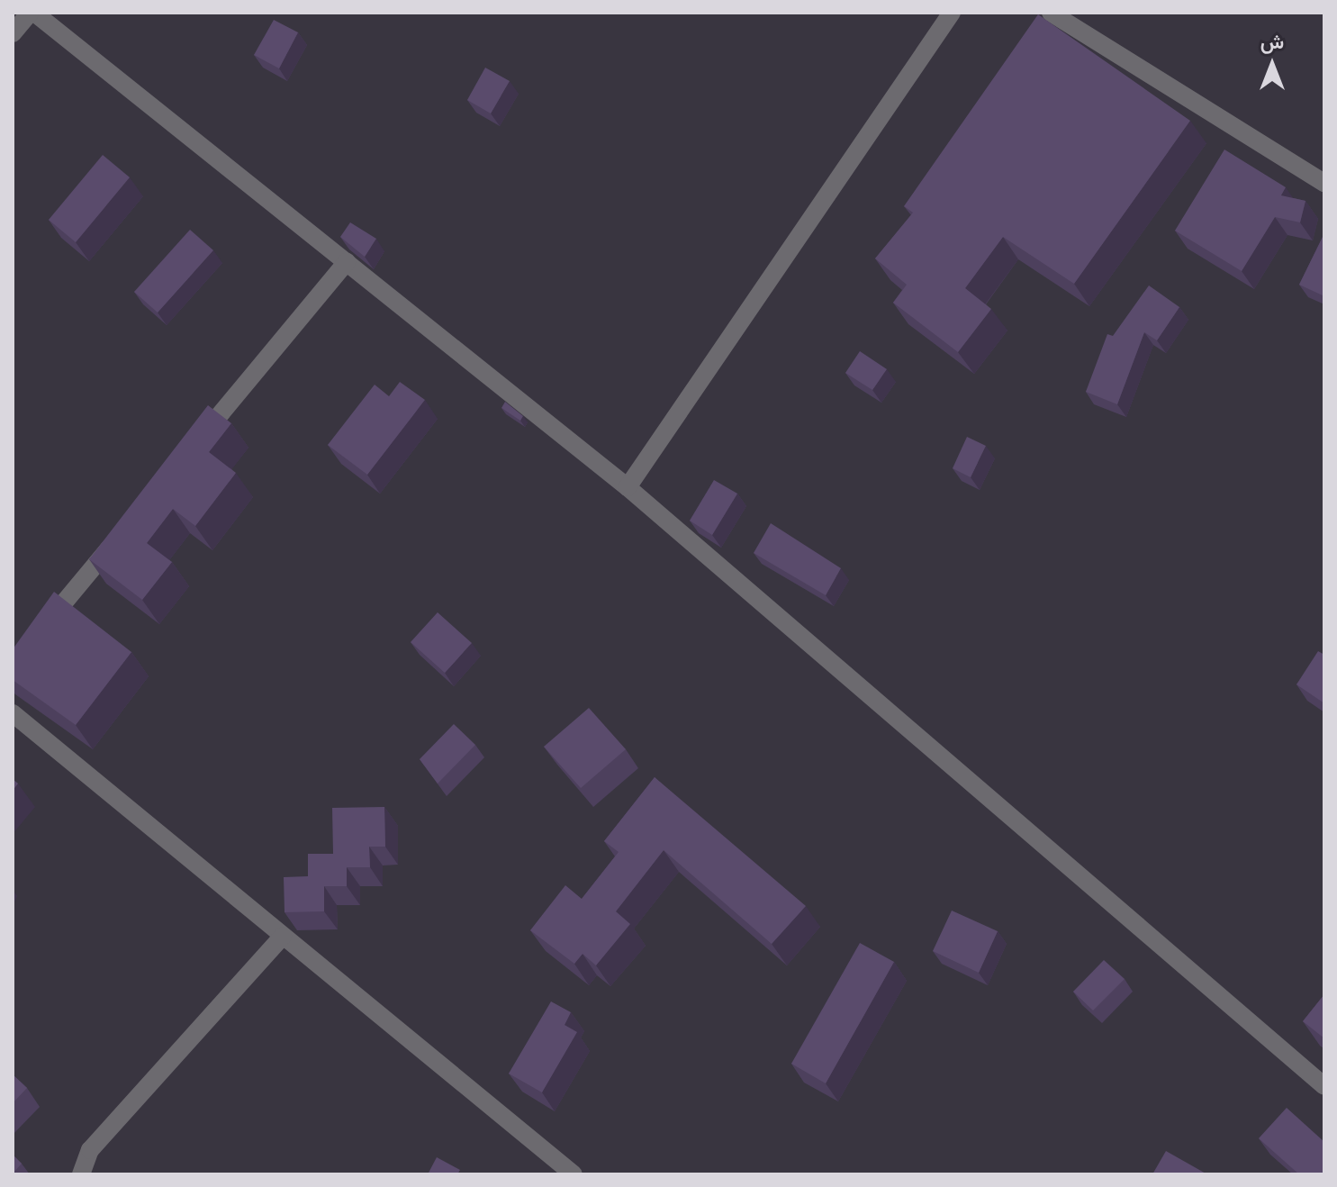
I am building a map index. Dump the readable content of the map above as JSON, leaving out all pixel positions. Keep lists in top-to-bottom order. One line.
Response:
{"north":"top"}
